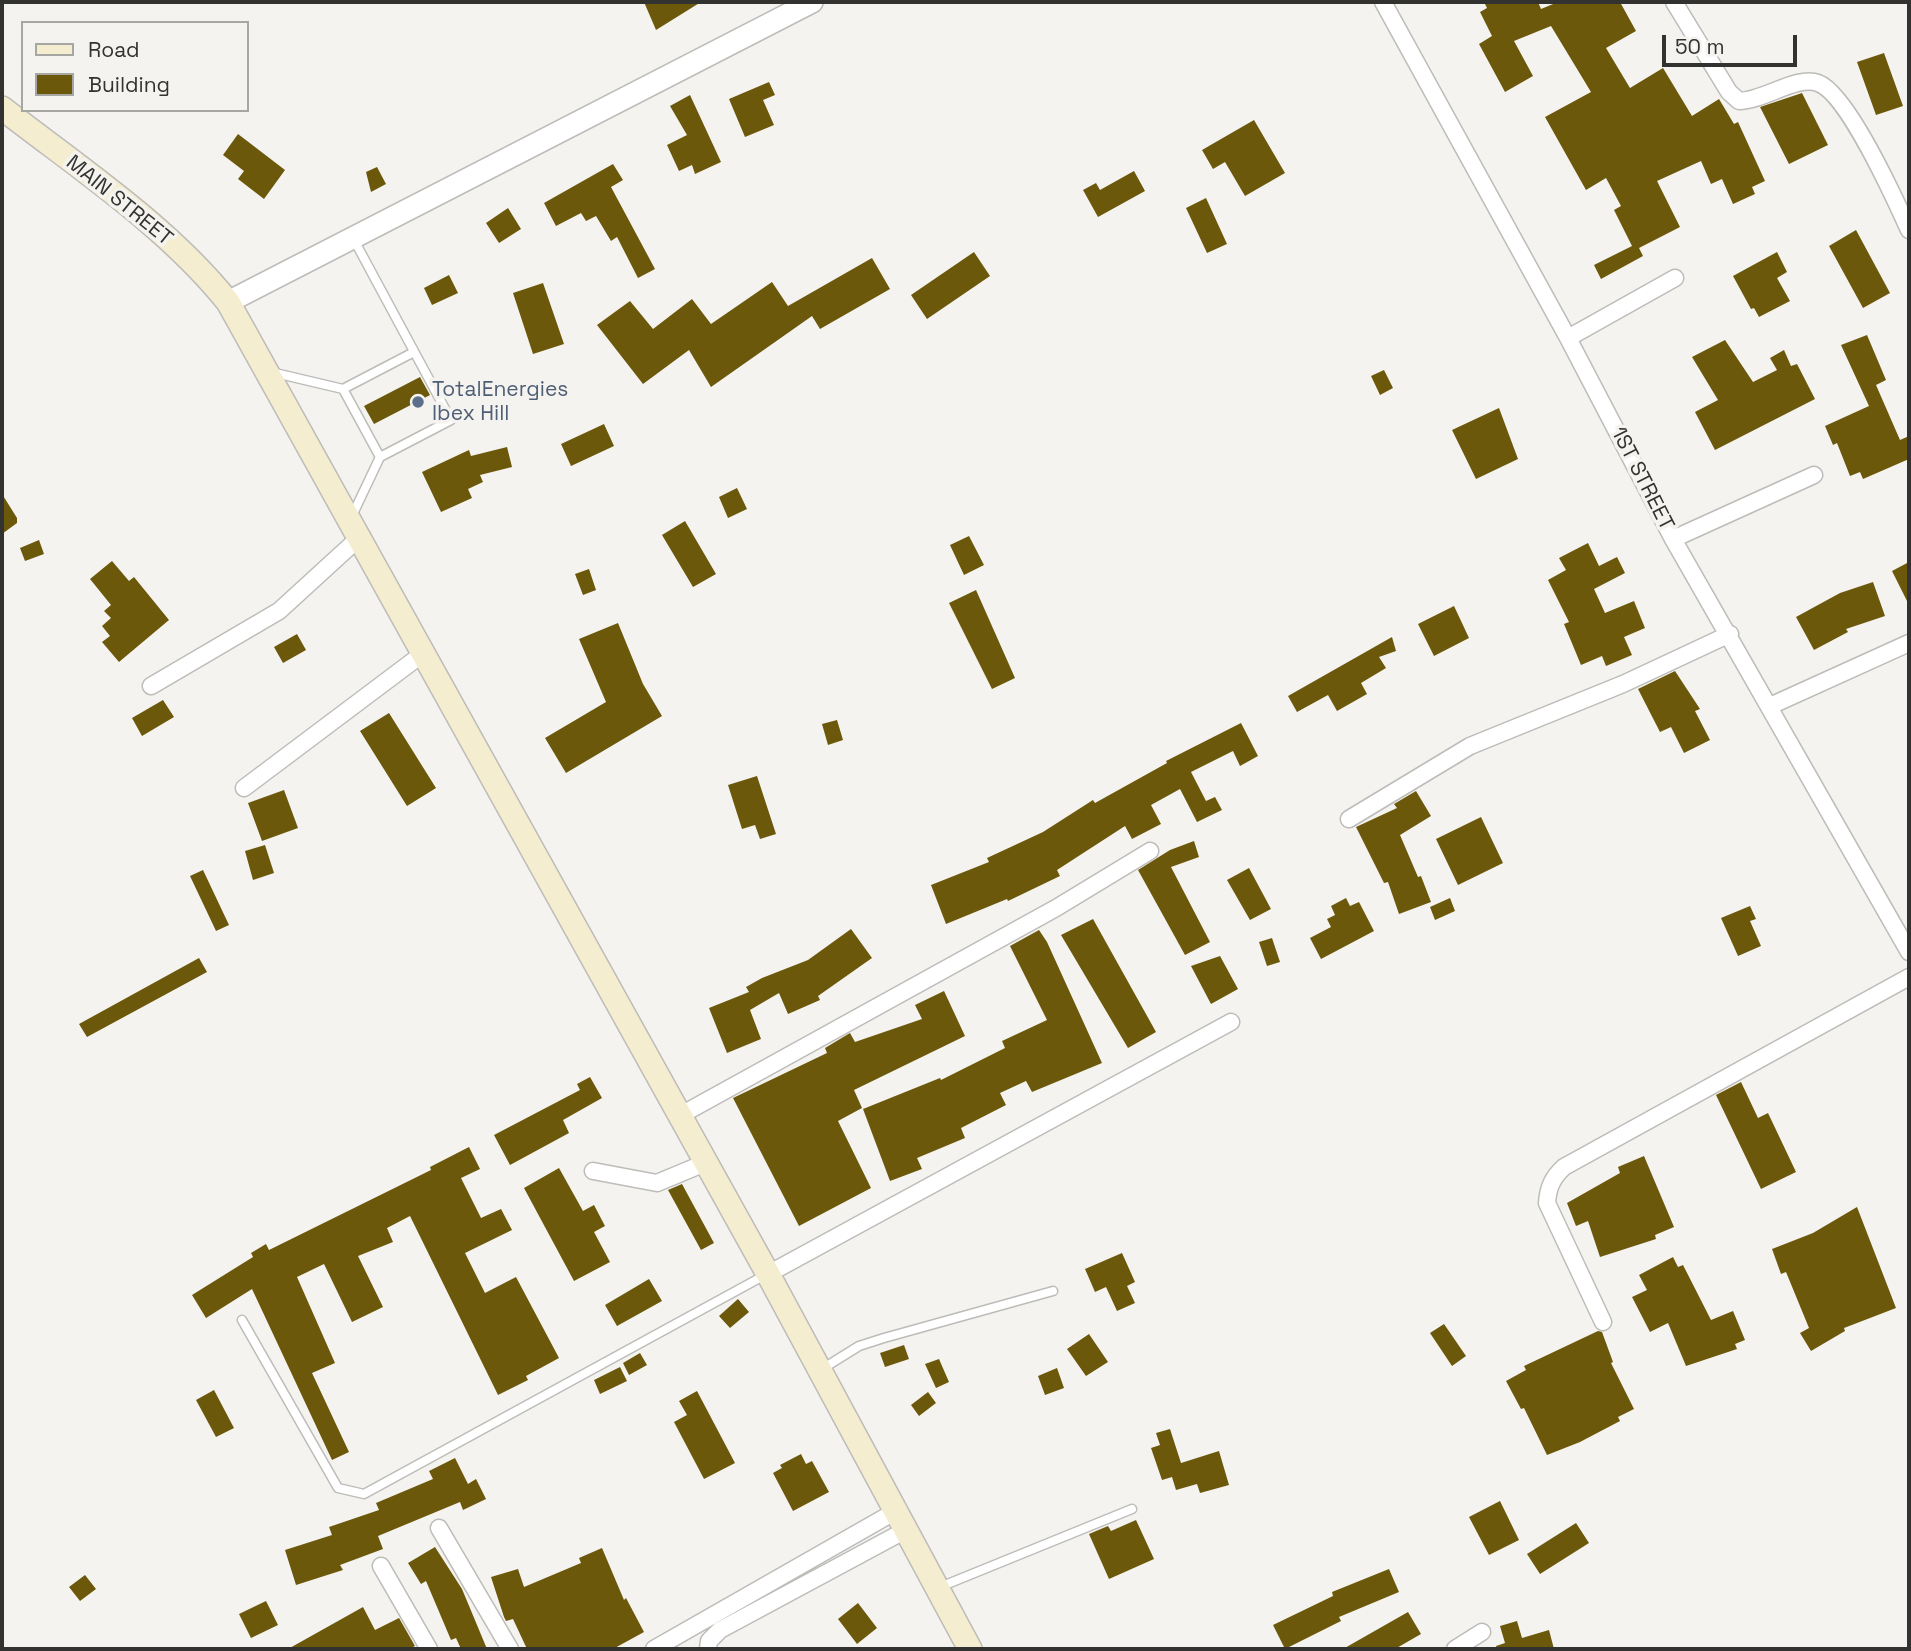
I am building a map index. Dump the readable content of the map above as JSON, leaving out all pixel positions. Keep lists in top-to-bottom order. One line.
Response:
{"streets":{"main road":["MAIN STREET"],"street":["1ST STREET"]},"places":["TotalEnergies Ibex Hill"],"legend":["Road","Building"],"scale_bar":"50 m"}
